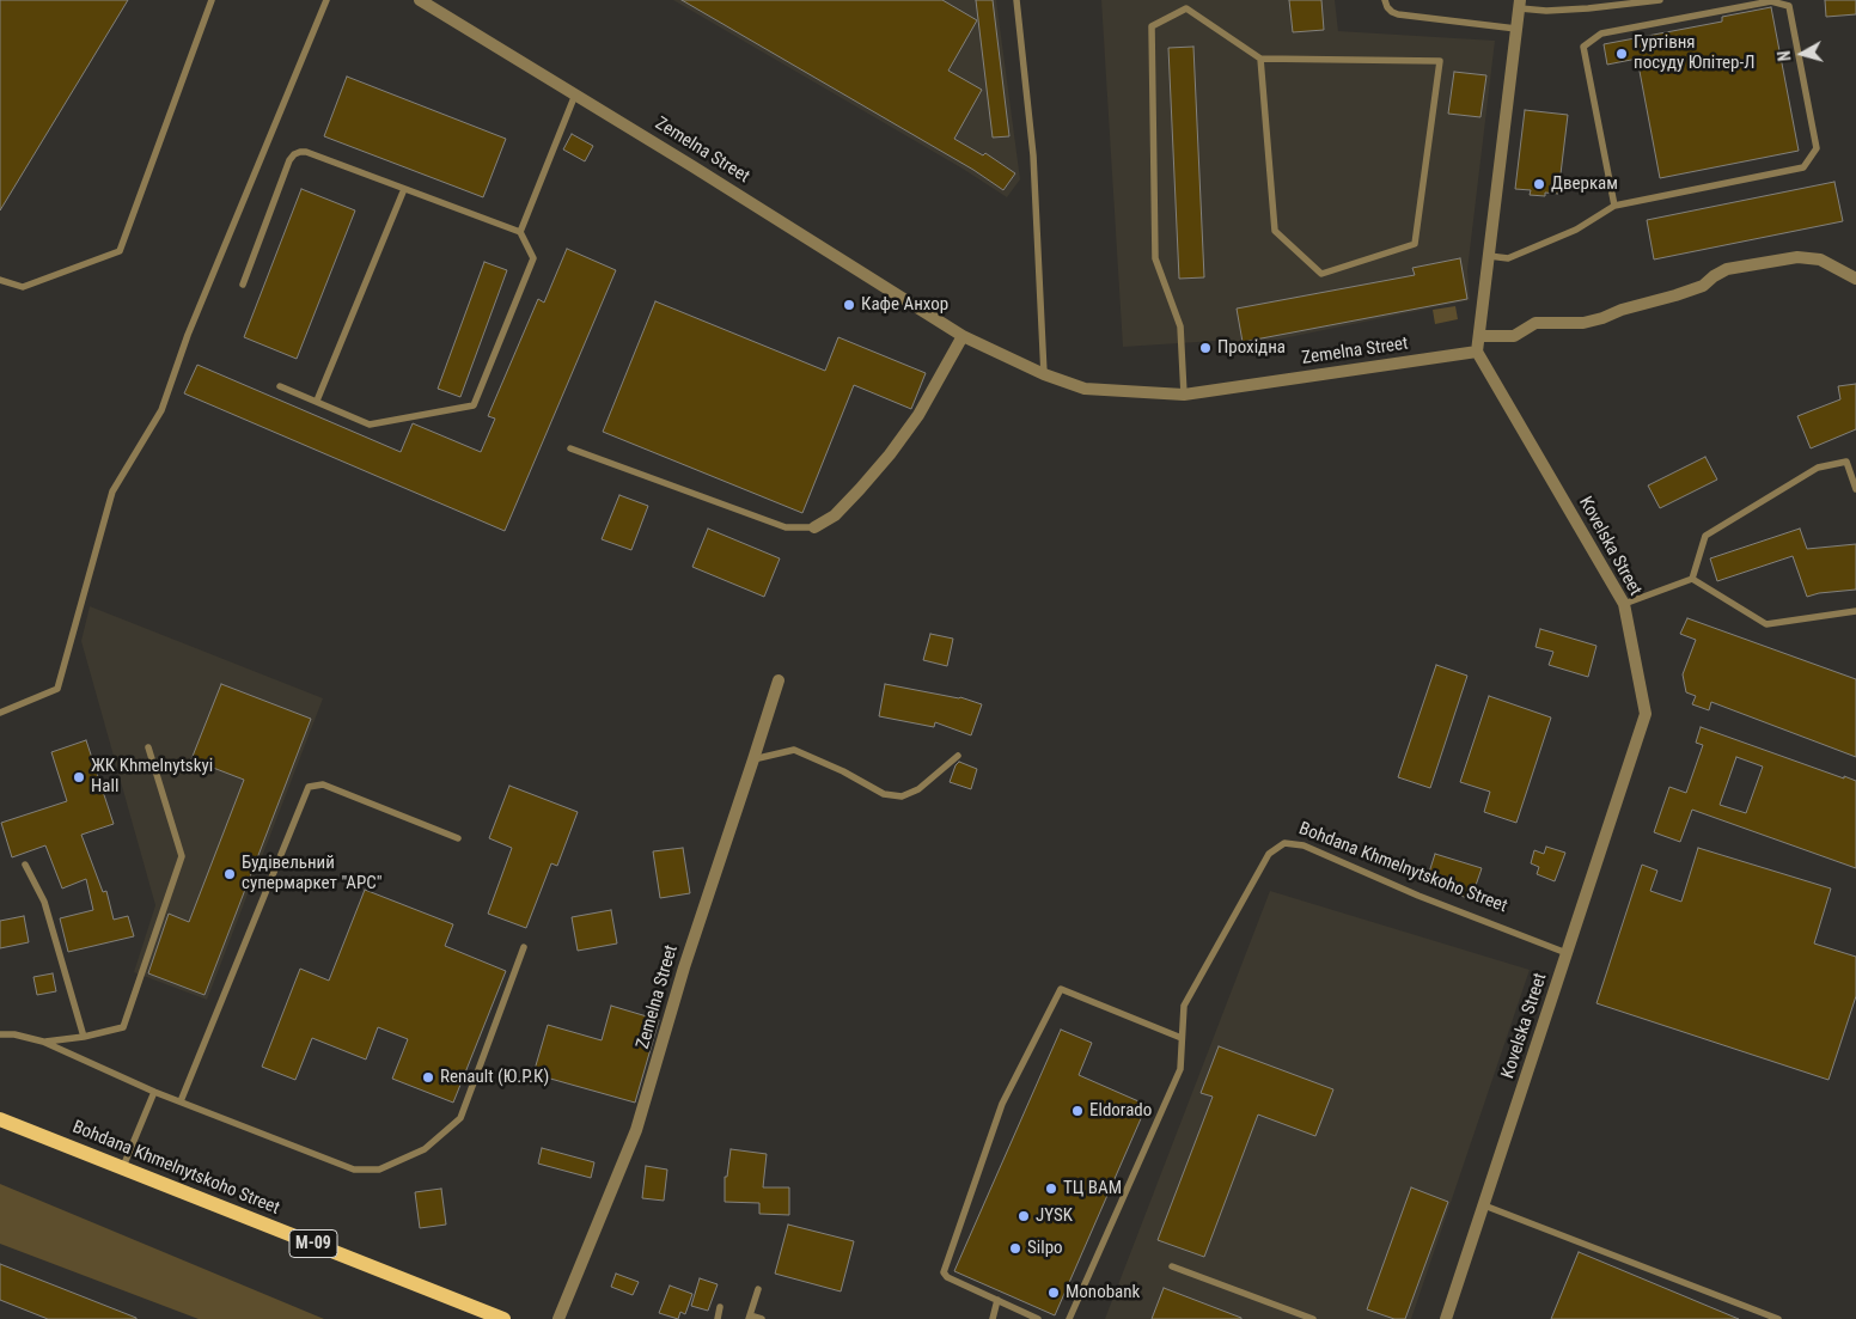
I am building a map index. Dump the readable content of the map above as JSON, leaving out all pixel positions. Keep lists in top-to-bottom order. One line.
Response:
{"streets":{"main road":["Bohdana Khmelnytskoho Street","М-09"],"street":["Zemelna Street","Kovelska Street"]},"crossings":[["Zemelna Street","Kovelska Street"],["Kovelska Street","Bohdana Khmelnytskoho Street"]],"places":["Гуртівня посуду Юпітер-Л","Дверкам","Кафе Анхор","Прохідна","ЖК Khmelnytskyi Hall","Будівельний супермаркет \"АРС\"","Renault (Ю.Р.К)","Eldorado","ТЦ ВАМ","JYSK","Silpo","Monobank"],"north":"left"}
